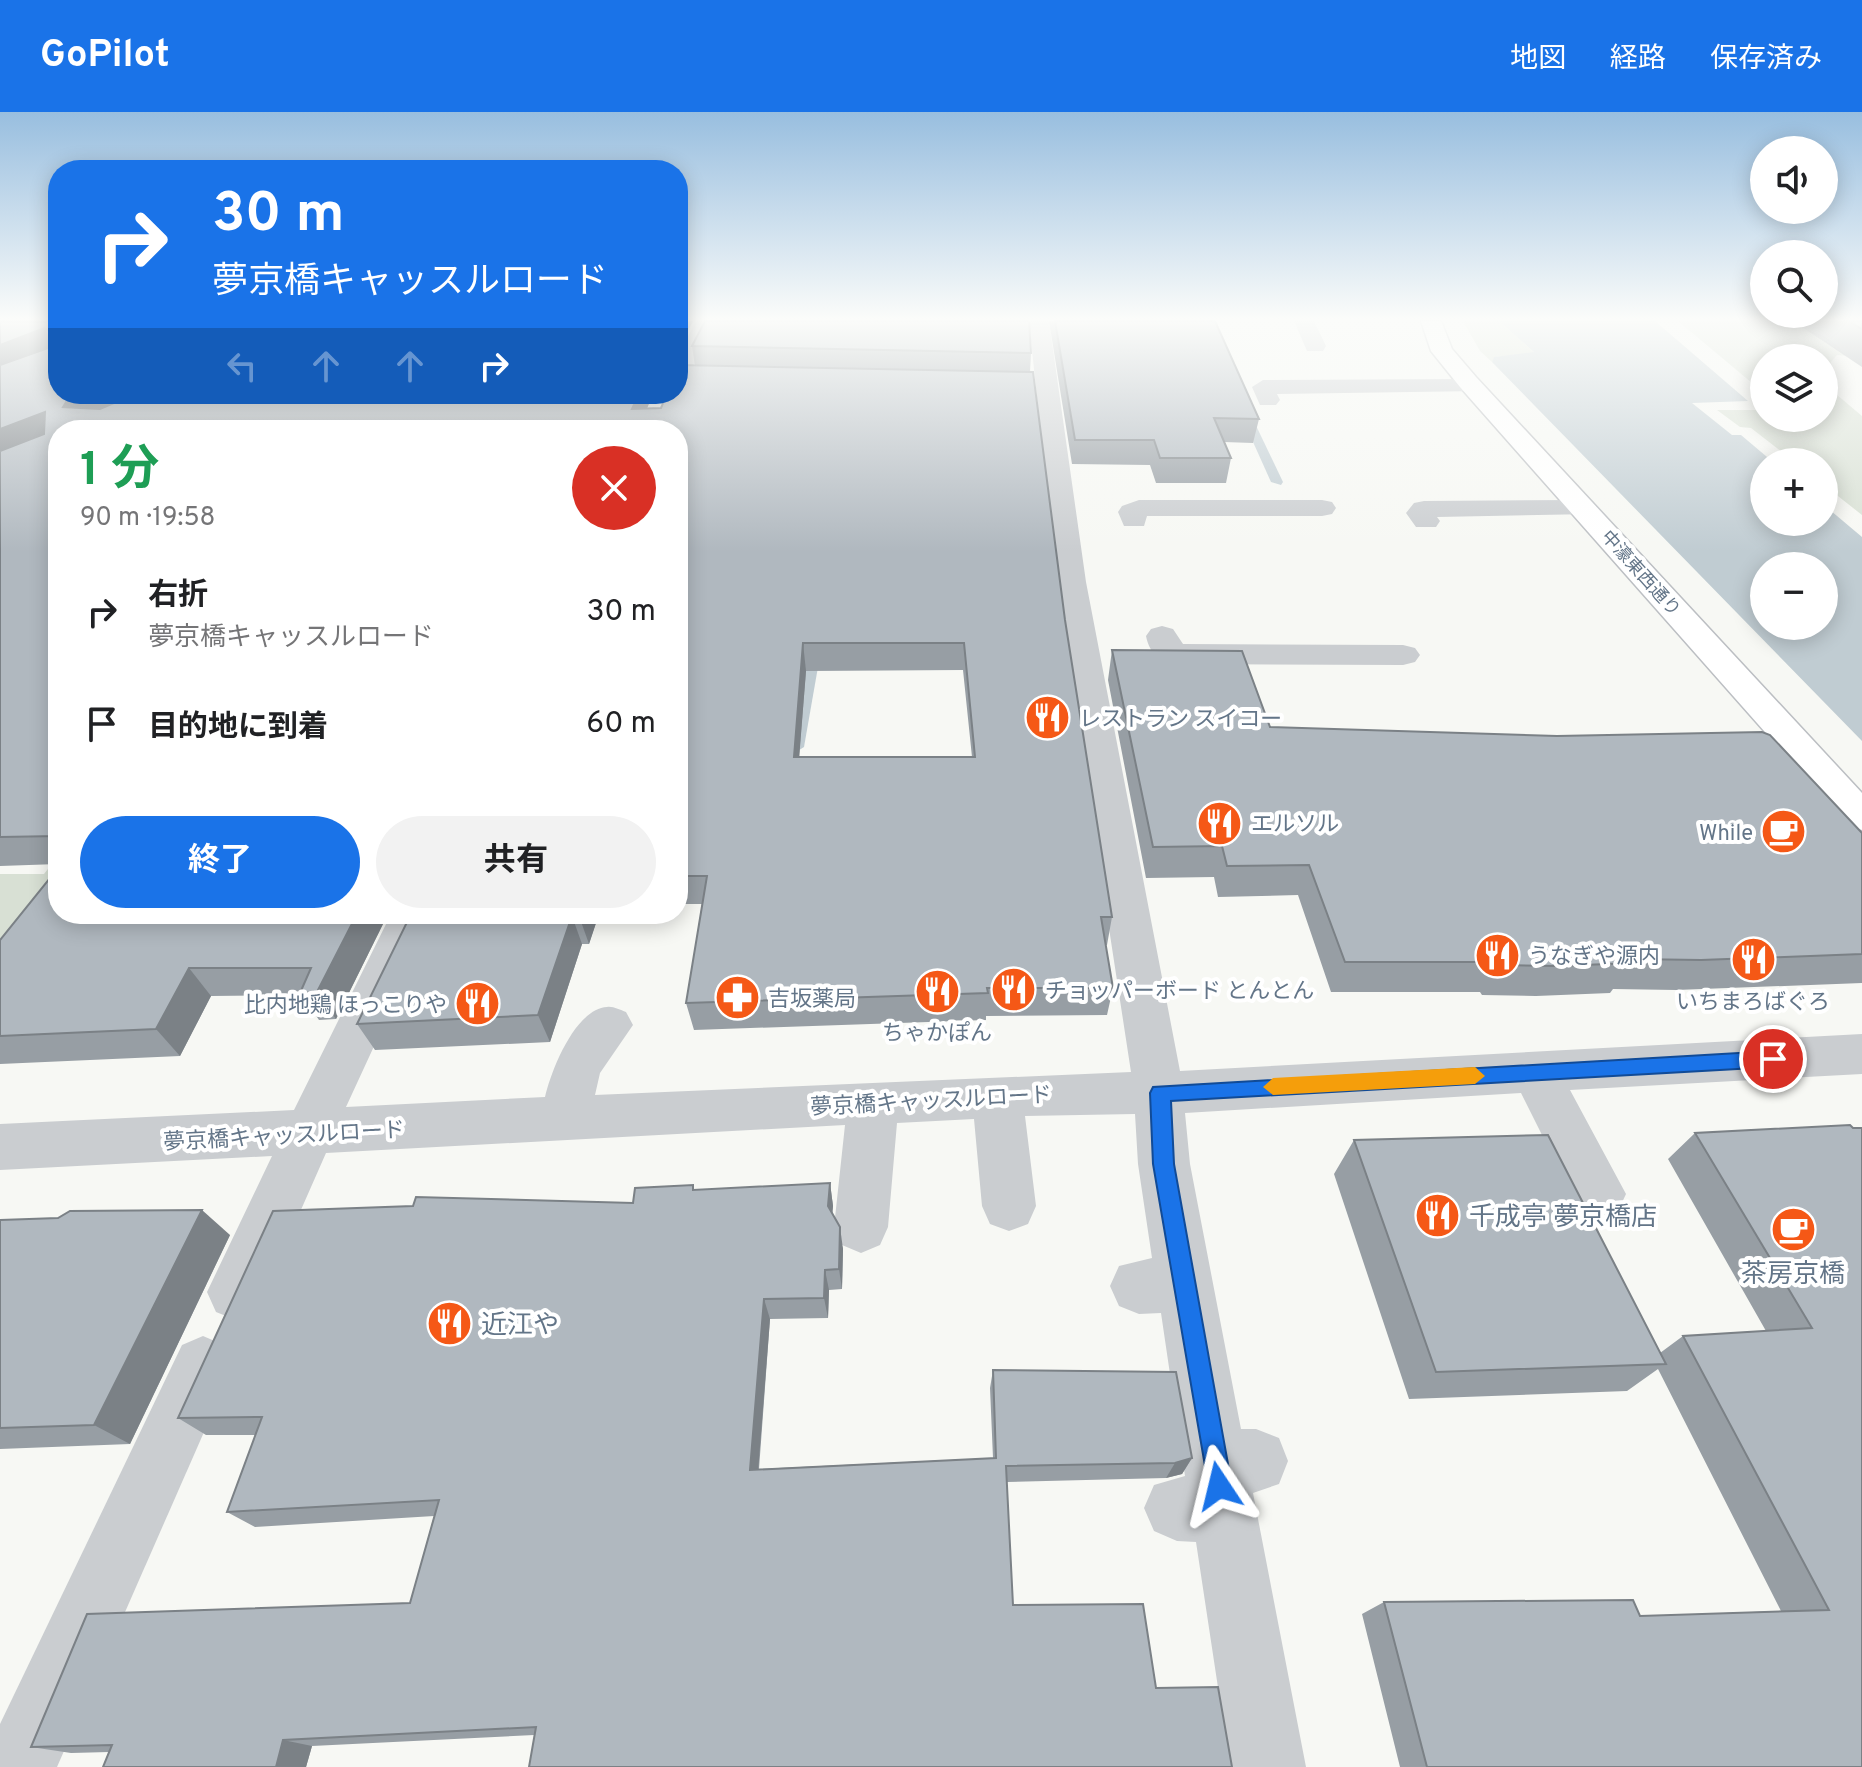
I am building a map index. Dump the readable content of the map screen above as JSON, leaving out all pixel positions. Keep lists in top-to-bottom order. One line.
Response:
{"streets":{"main road":["中濠東西通り"],"street":["夢京橋キャッスルロード"]},"places":{"restaurant":["レストラン スイコー","エルソル","うなぎや源内","いちまろばぐろ","チョッパーボード とんとん","ちゃかぽん","比内地鶏 ほっこりや","千成亭 夢京橋店","近江や"],"cafe":["While","茶房京橋"],"pharmacy":["吉坂薬局"]},"page":{"header":"GoPilot","nav":["地図","経路","保存済み"],"map_buttons":["+","−"],"turn":["30 m","夢京橋キャッスルロード"],"heading":["1 分","90 m · 19:58"],"list":[{"name":"右折","note":"夢京橋キャッスルロード","value":"30 m"},{"name":"目的地に到着","value":"60 m"}],"buttons":["終了","共有"]}}
